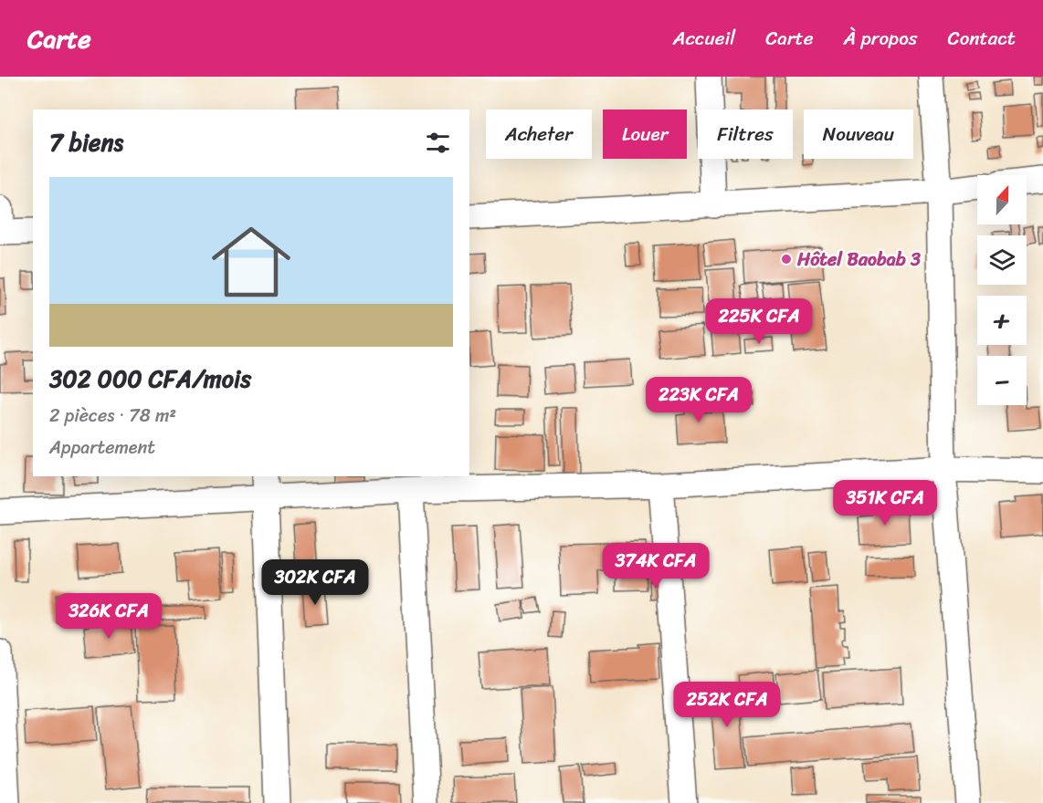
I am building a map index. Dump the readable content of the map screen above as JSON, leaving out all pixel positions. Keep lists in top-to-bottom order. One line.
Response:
{"places":["Hôtel Baobab 3"],"north":"top","page":{"header":"Carte","nav":["Accueil","Carte","À propos","Contact"],"chip":["Acheter","Louer","Filtres","Nouveau"],"heading":"7 biens","map_buttons":["+","−"],"list":[{"name":"302 000 CFA/mois","note":"2 pièces · 78 m² · Appartement"}],"price":["225K CFA","223K CFA","351K CFA","374K CFA","302K CFA","326K CFA","252K CFA"]}}
